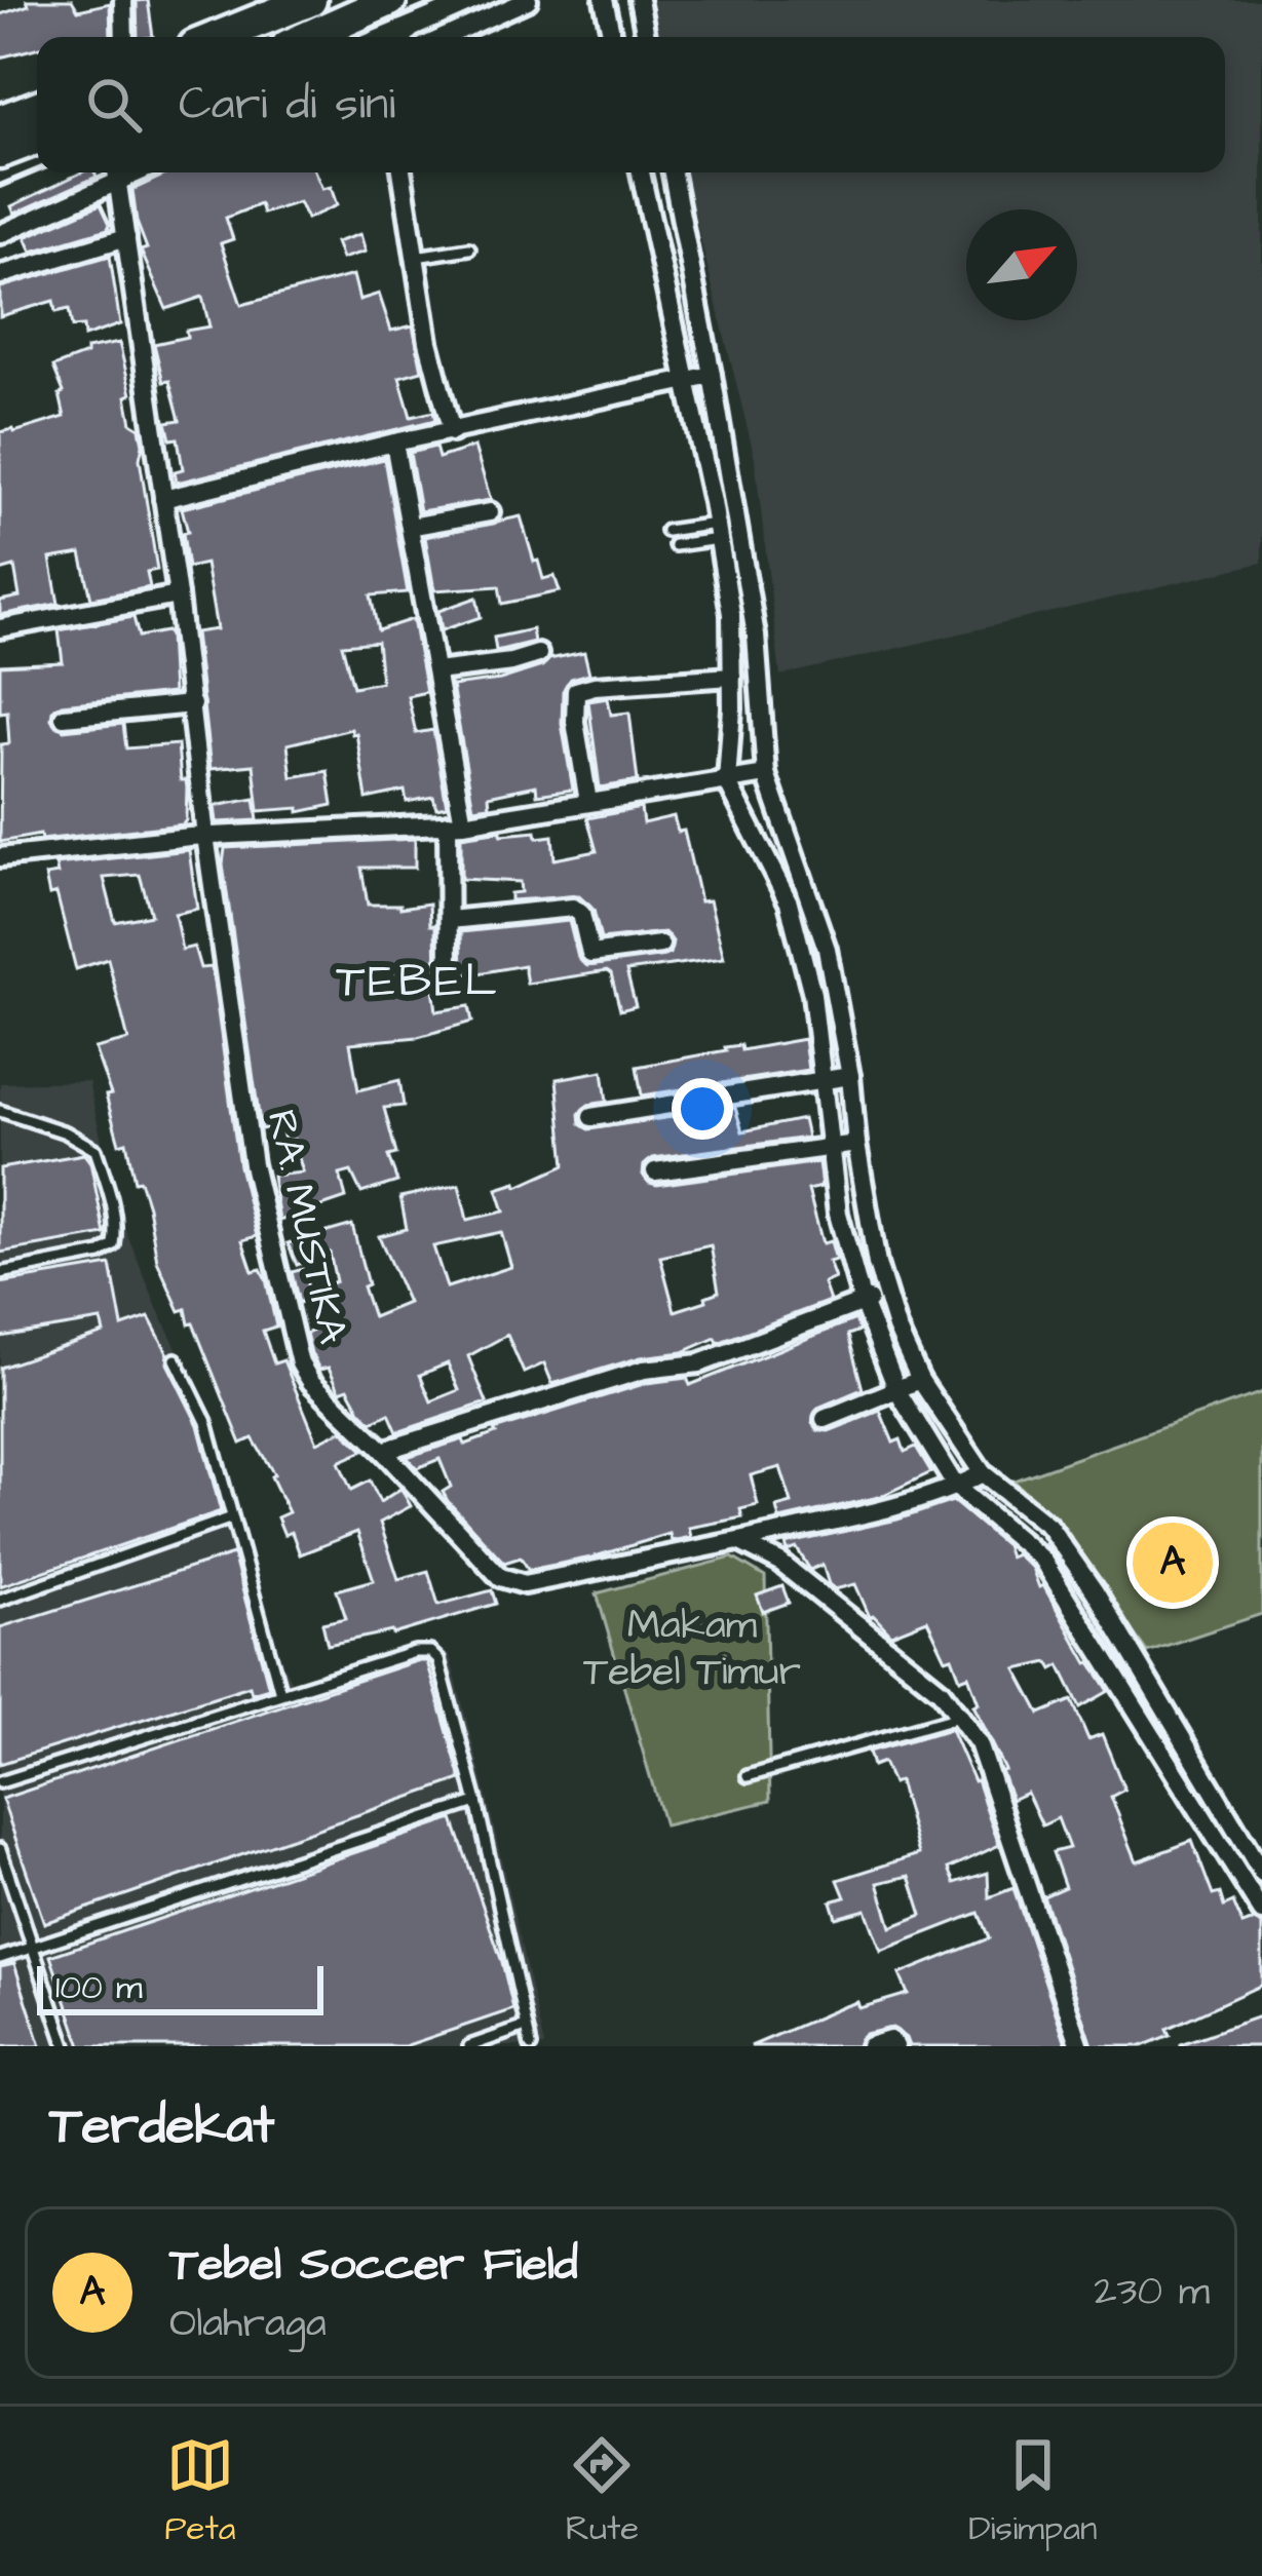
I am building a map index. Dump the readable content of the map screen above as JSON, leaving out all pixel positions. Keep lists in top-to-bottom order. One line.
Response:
{"streets":{"street":["RA. MUSTIKA"]},"districts":["TEBEL"],"parks":["Makam Tebel Timur"],"scale_bar":"100 m","north":"top right","page":{"search":"Cari di sini","pins":"A","scale":"100 m","heading":"Terdekat","list":[{"mark":"A","name":"Tebel Soccer Field","note":"Olahraga","value":"230 m"}],"nav":["Peta","Rute","Disimpan"]}}
